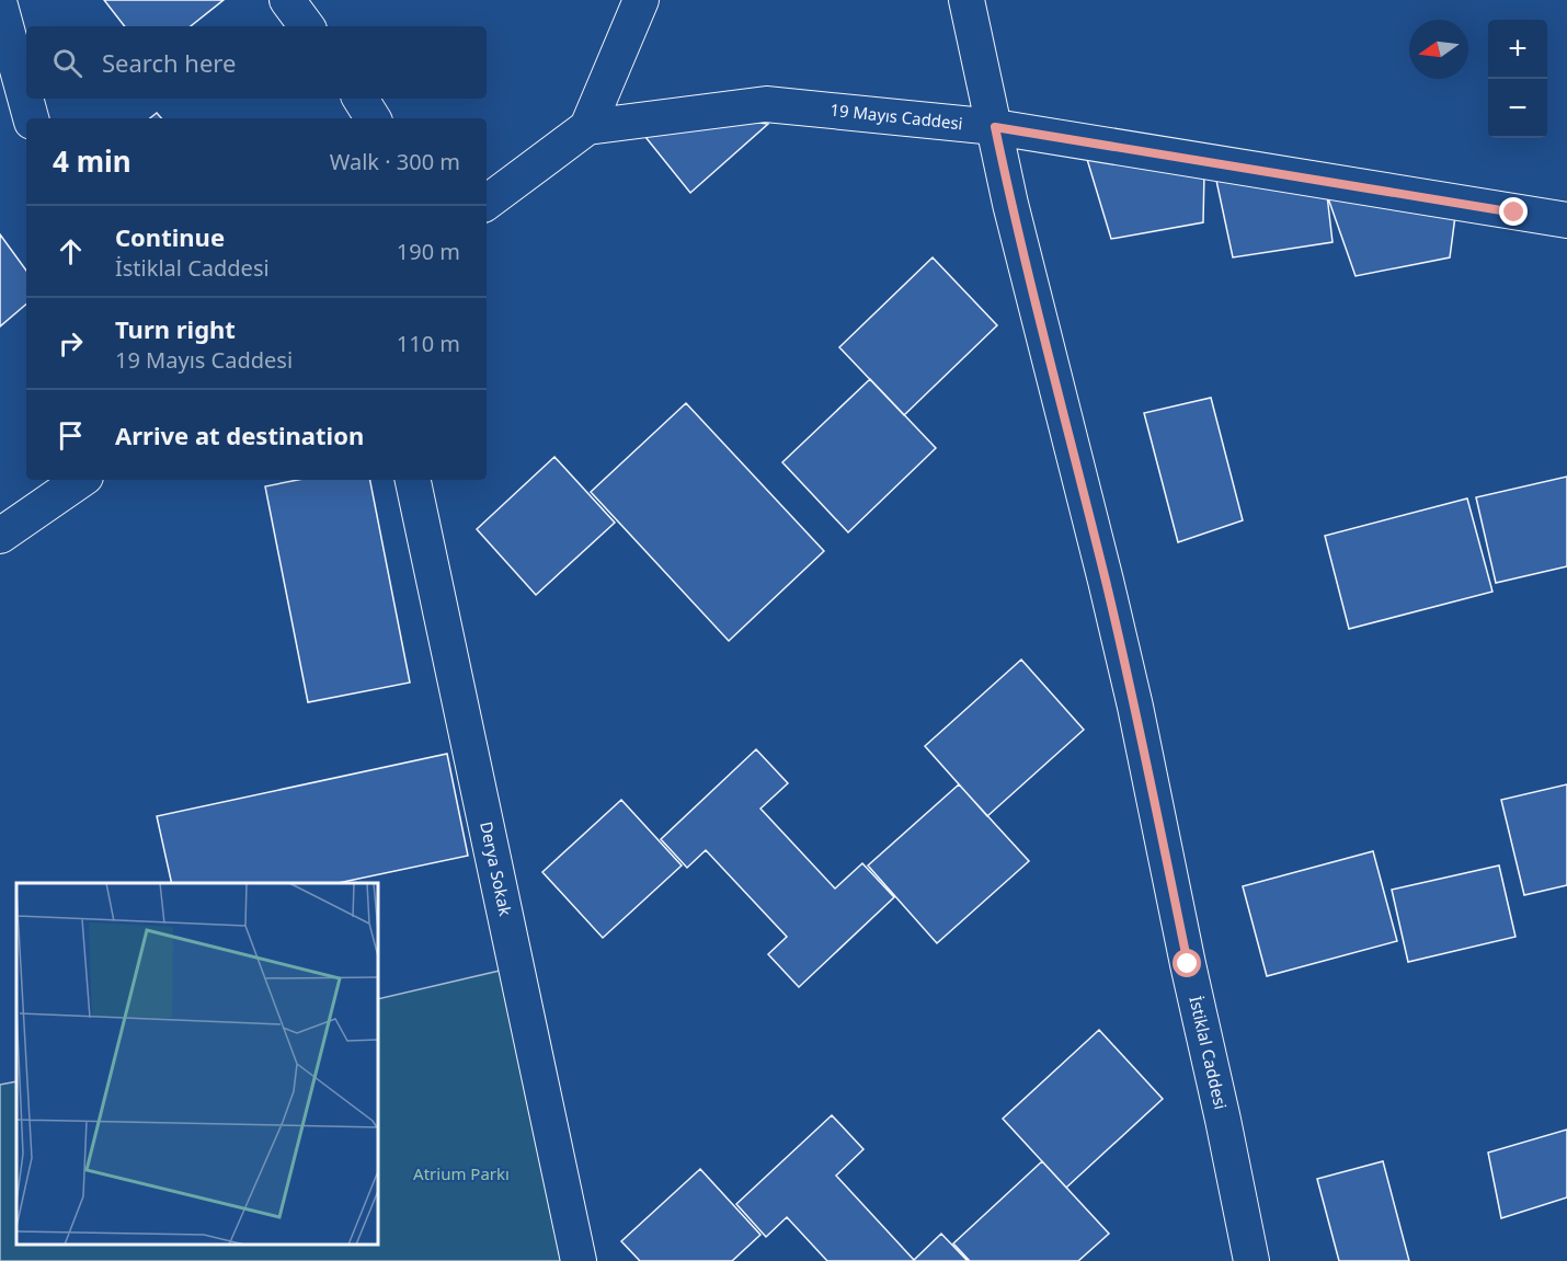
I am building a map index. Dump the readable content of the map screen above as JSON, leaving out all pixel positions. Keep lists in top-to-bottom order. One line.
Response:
{"streets":{"street":["19 Mayıs Caddesi","Derya Sokak","İstiklal Caddesi"]},"crossings":[["19 Mayıs Caddesi","İstiklal Caddesi"]],"parks":["Atrium Parkı"],"north":"left","page":{"map_buttons":["+","−"],"search":"Search here","heading":["4 min","Walk · 300 m"],"list":[["Continue","İstiklal Caddesi","190 m"],["Turn right","19 Mayıs Caddesi","110 m"],"Arrive at destination"]}}
